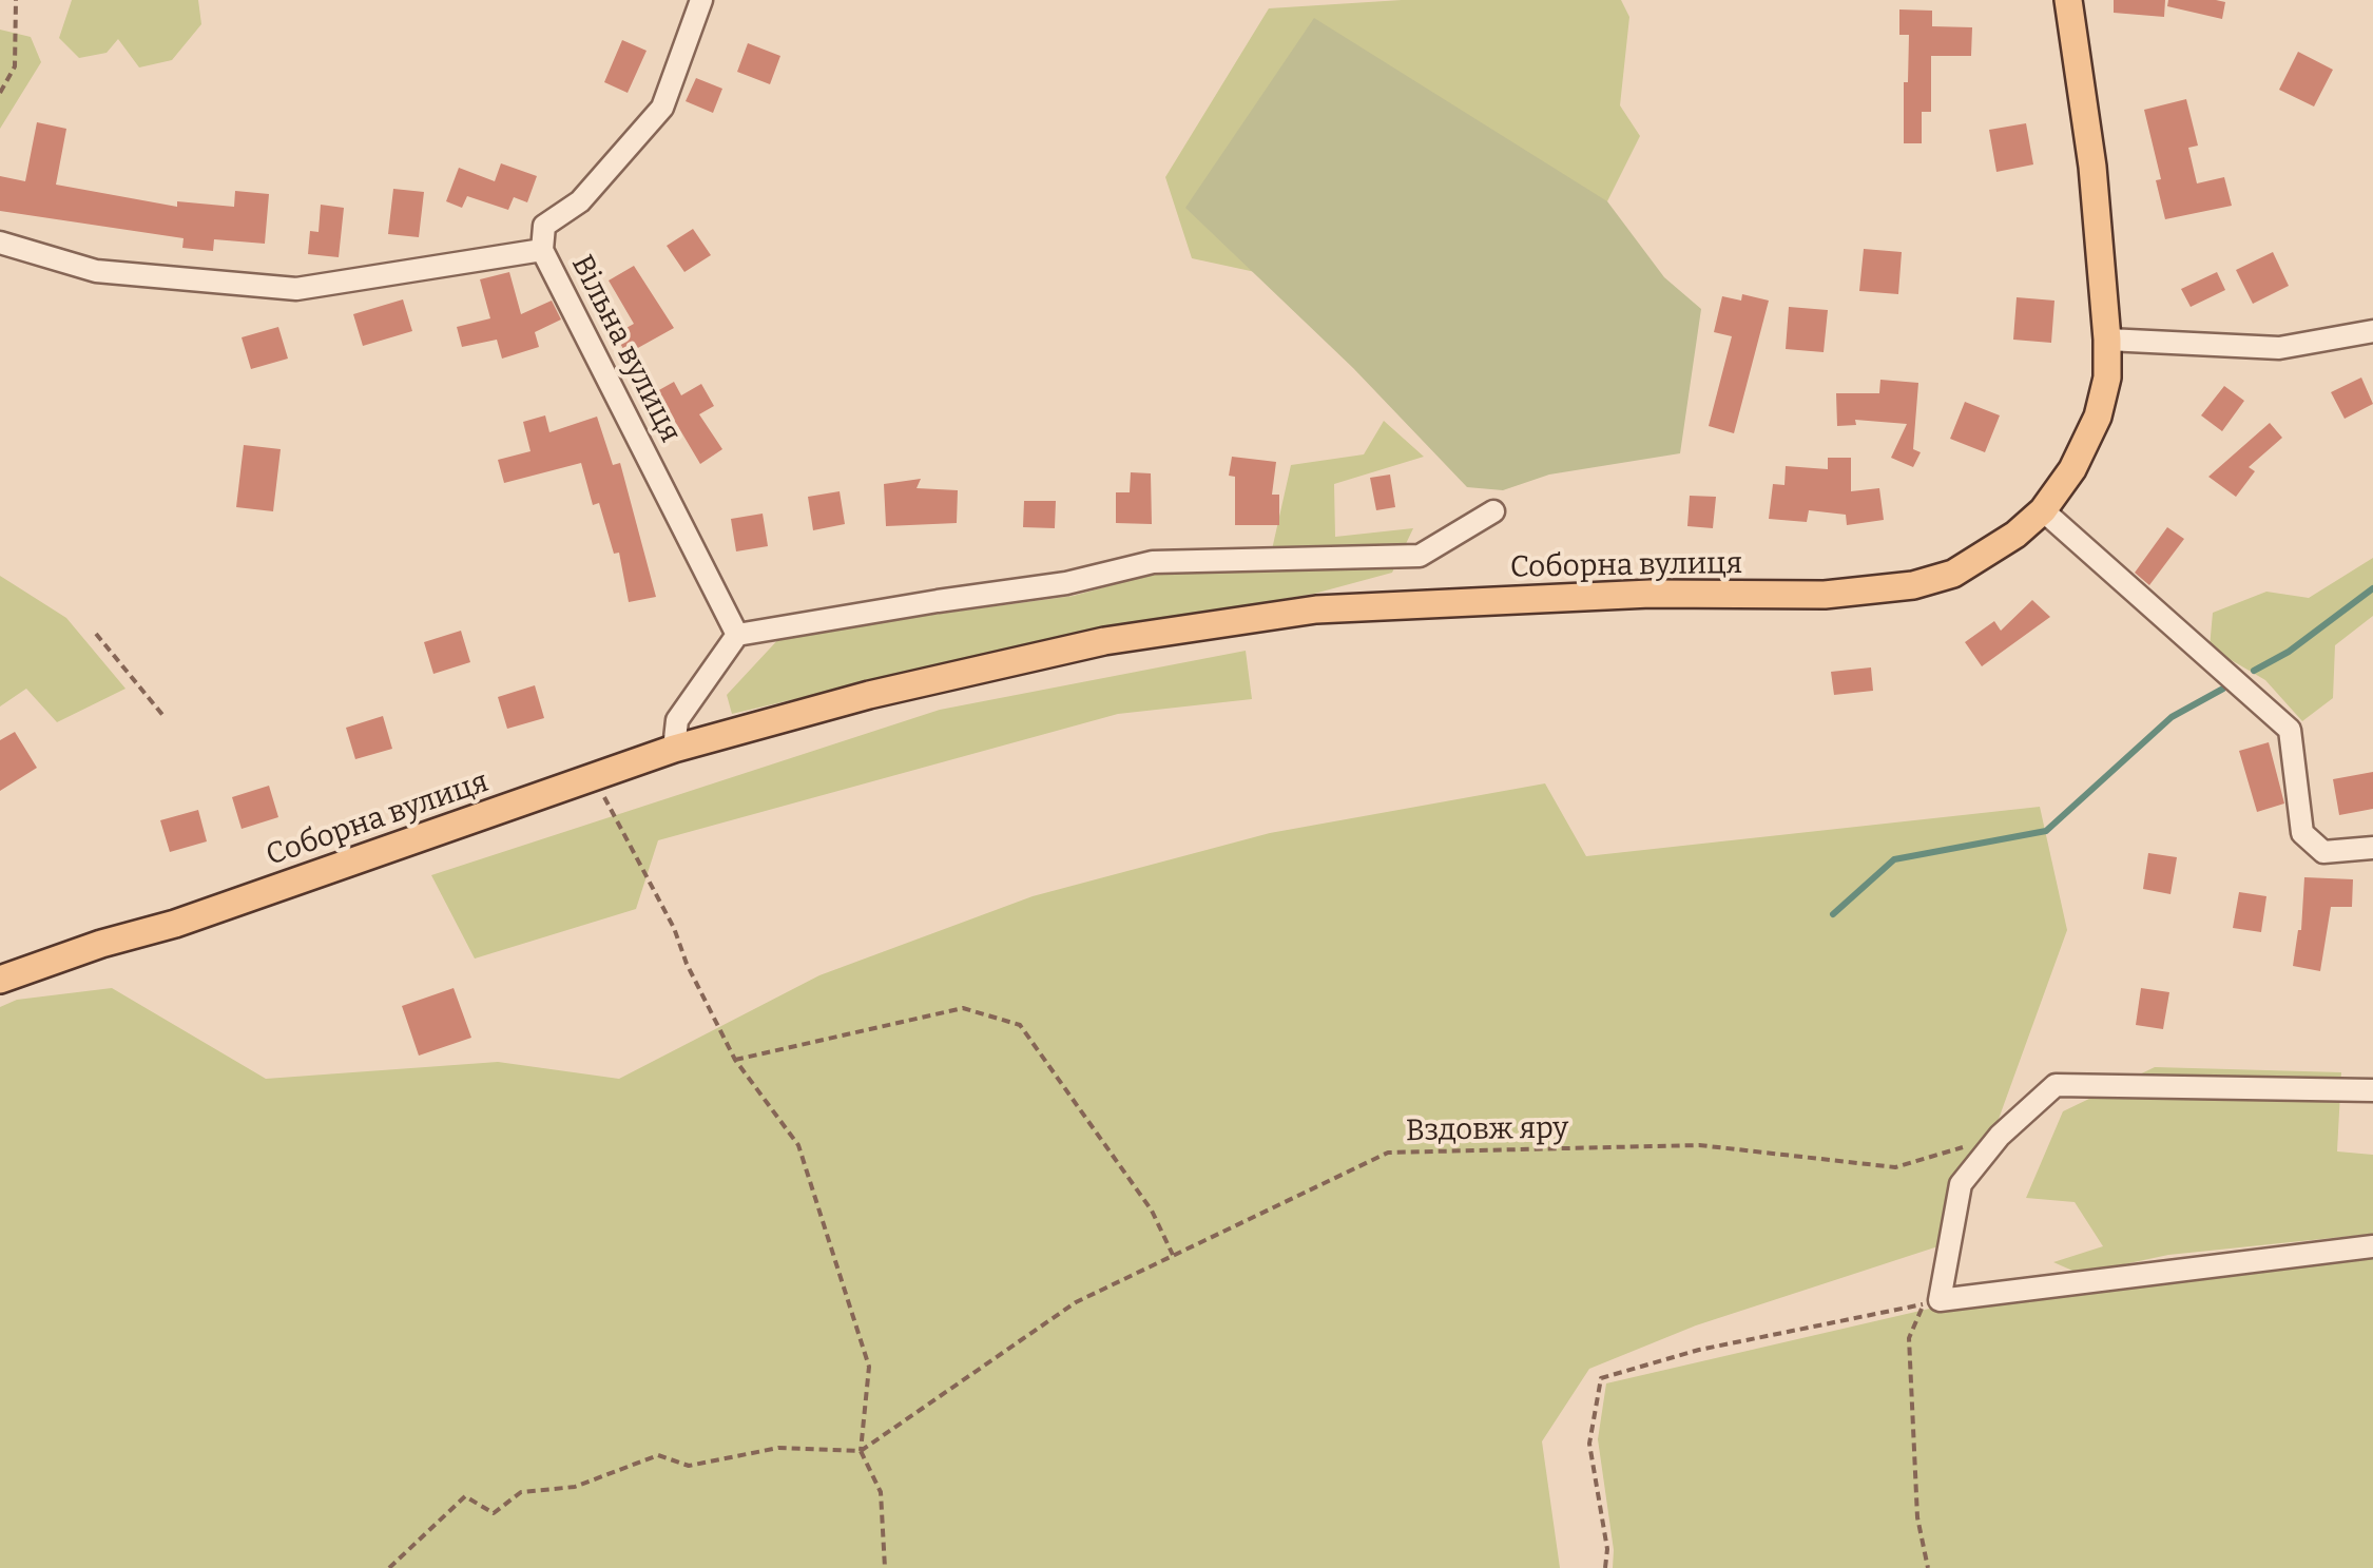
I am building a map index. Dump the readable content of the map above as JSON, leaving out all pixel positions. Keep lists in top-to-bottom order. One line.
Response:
{"streets":{"main road":["Соборна вулиця"],"street":["Вільна вулиця"],"path":["Вздовж яру"]},"crossings":[["Вільна вулиця","Соборна вулиця"]]}
